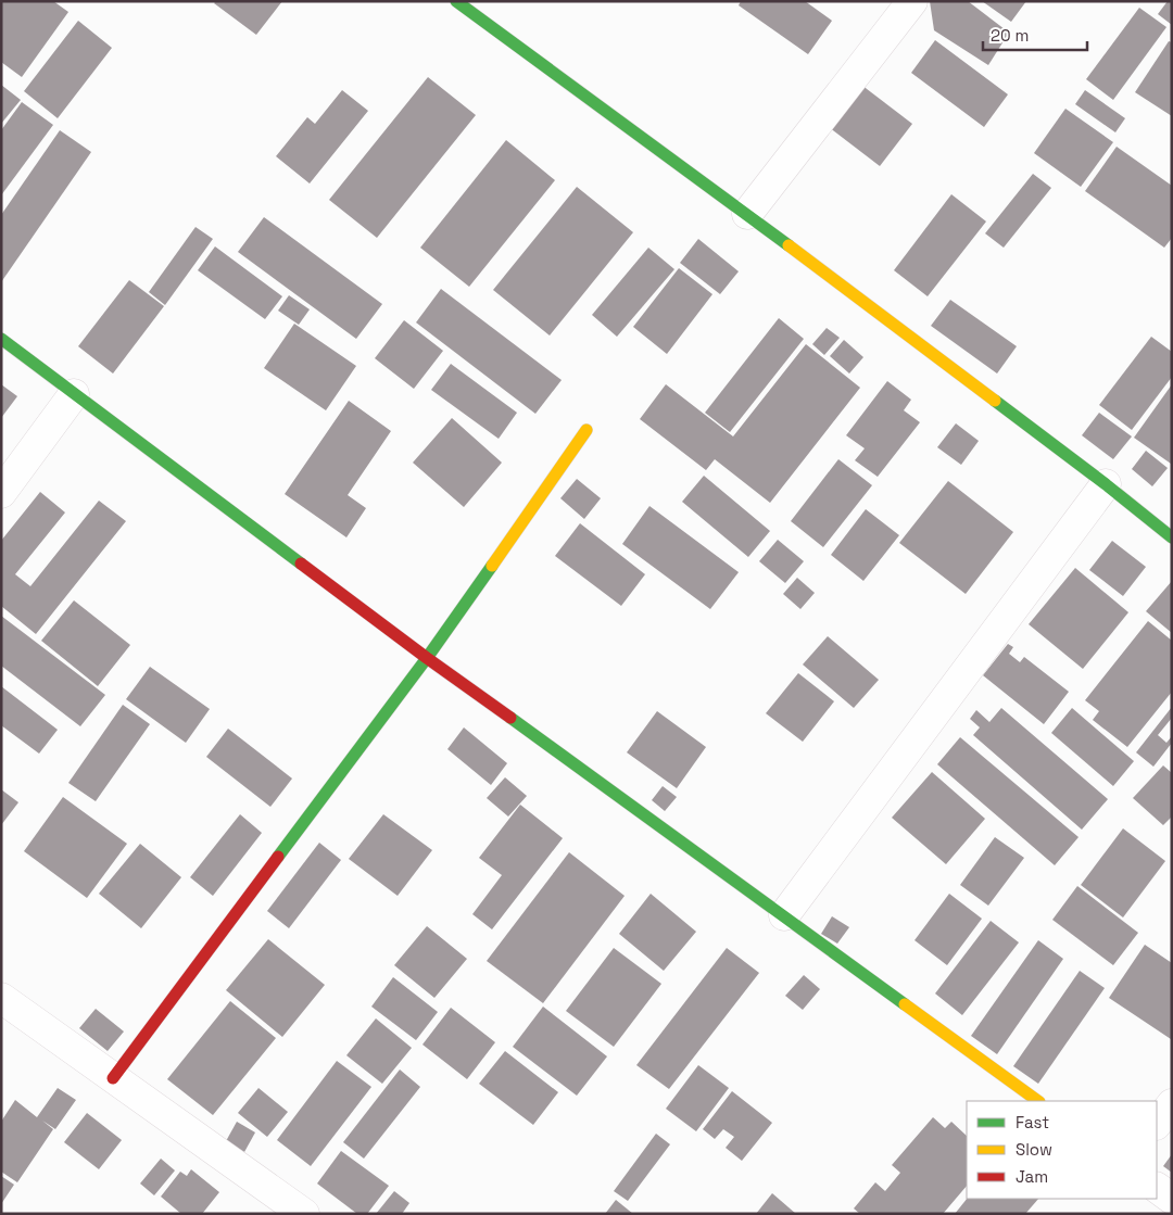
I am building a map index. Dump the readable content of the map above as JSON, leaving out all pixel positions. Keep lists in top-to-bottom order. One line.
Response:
{"legend":["Fast","Slow","Jam"],"scale_bar":"20 m"}
